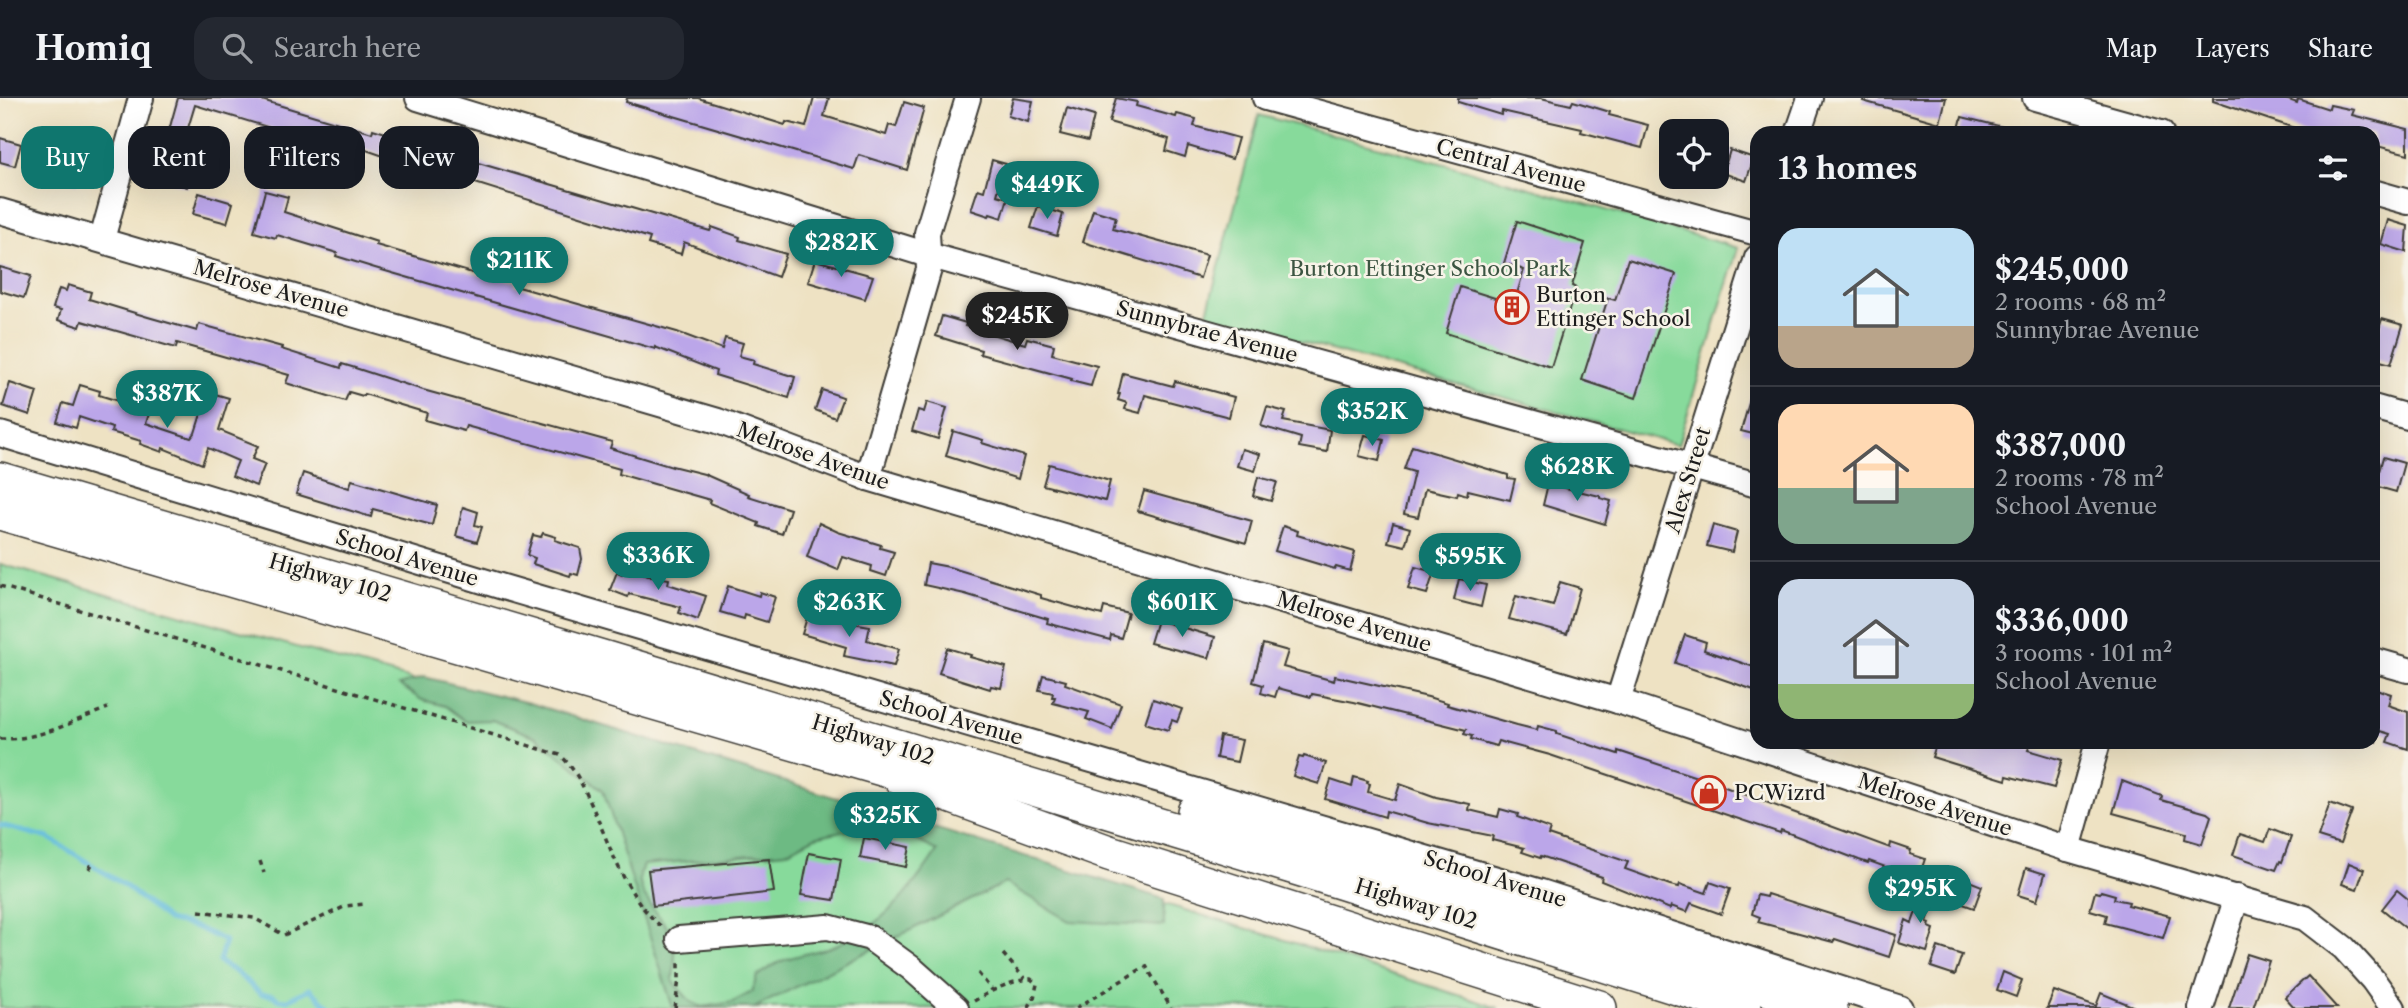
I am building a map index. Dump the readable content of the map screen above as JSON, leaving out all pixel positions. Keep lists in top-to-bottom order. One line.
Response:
{"streets":{"highway":["Highway 102"],"street":["Central Avenue","Melrose Avenue","Sunnybrae Avenue","Alex Street","School Avenue"]},"crossings":[["Melrose Avenue","Alex Street"],["Sunnybrae Avenue","Alex Street"]],"parks":["Burton Ettinger School Park"],"places":{"building":["Burton Ettinger School"],"shop":["PCWizrd"]},"page":{"header":"Homiq","search":"Search here","nav":["Map","Layers","Share"],"chip":["Buy","Rent","Filters","New"],"heading":"13 homes","price":["$449K","$282K","$211K","$245K","$387K","$352K","$628K","$336K","$595K","$263K","$601K","$325K","$295K"],"list":[{"name":"$245,000","note":"2 rooms · 68 m² · Sunnybrae Avenue"},{"name":"$387,000","note":"2 rooms · 78 m² · School Avenue"},{"name":"$336,000","note":"3 rooms · 101 m² · School Avenue"}]}}
